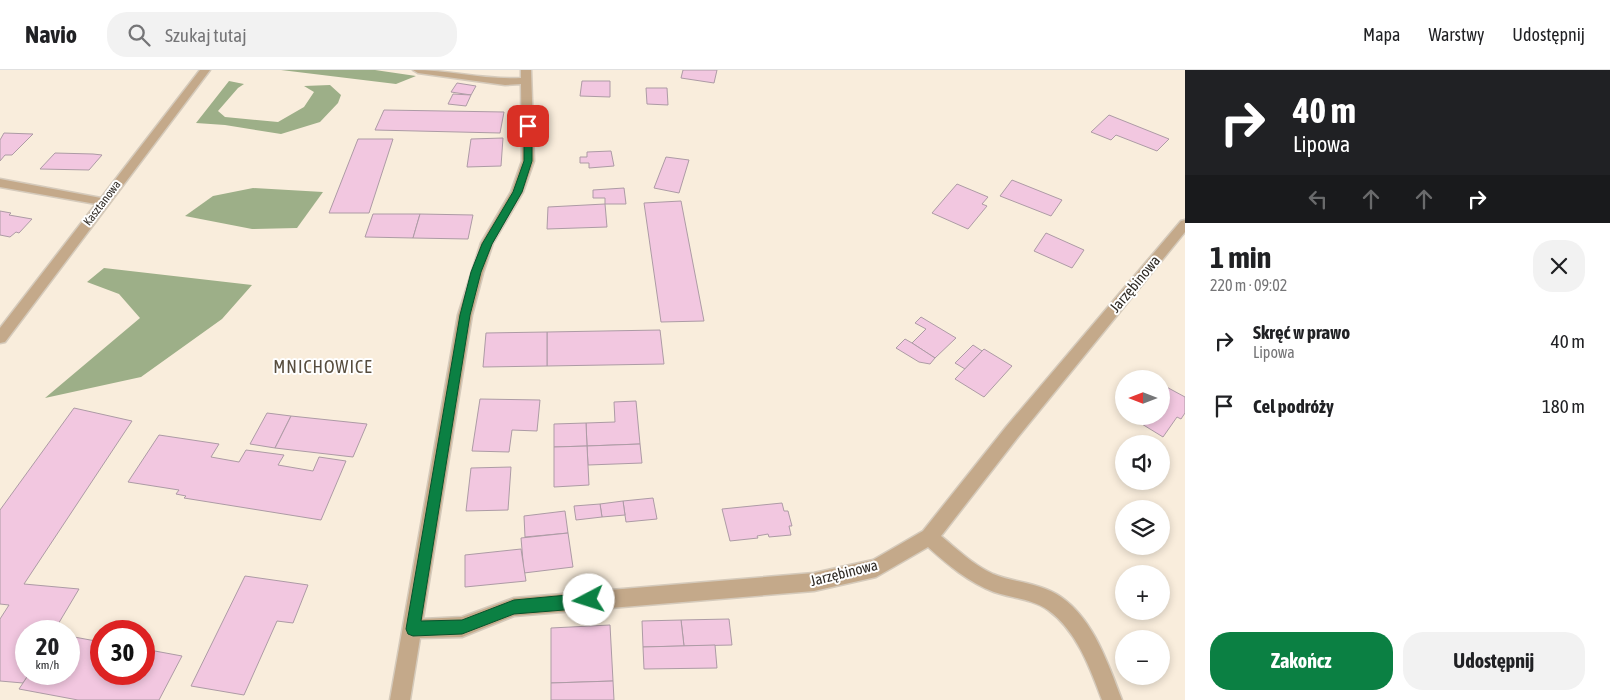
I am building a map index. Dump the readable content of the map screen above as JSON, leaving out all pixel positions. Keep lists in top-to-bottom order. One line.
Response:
{"streets":{"street":["Kasztanowa","Jarzębinowa"]},"districts":["MNICHOWICE"],"north":"left","page":{"header":"Navio","search":"Szukaj tutaj","nav":["Mapa","Warstwy","Udostępnij"],"turn":["40 m","Lipowa"],"heading":["1 min","220 m · 09:02"],"list":[{"name":"Skręć w prawo","note":"Lipowa","value":"40 m"},{"name":"Cel podróży","value":"180 m"}],"map_buttons":["+","−"],"speed":"20 km/h","limit":"30","buttons":["Zakończ","Udostępnij"]}}
